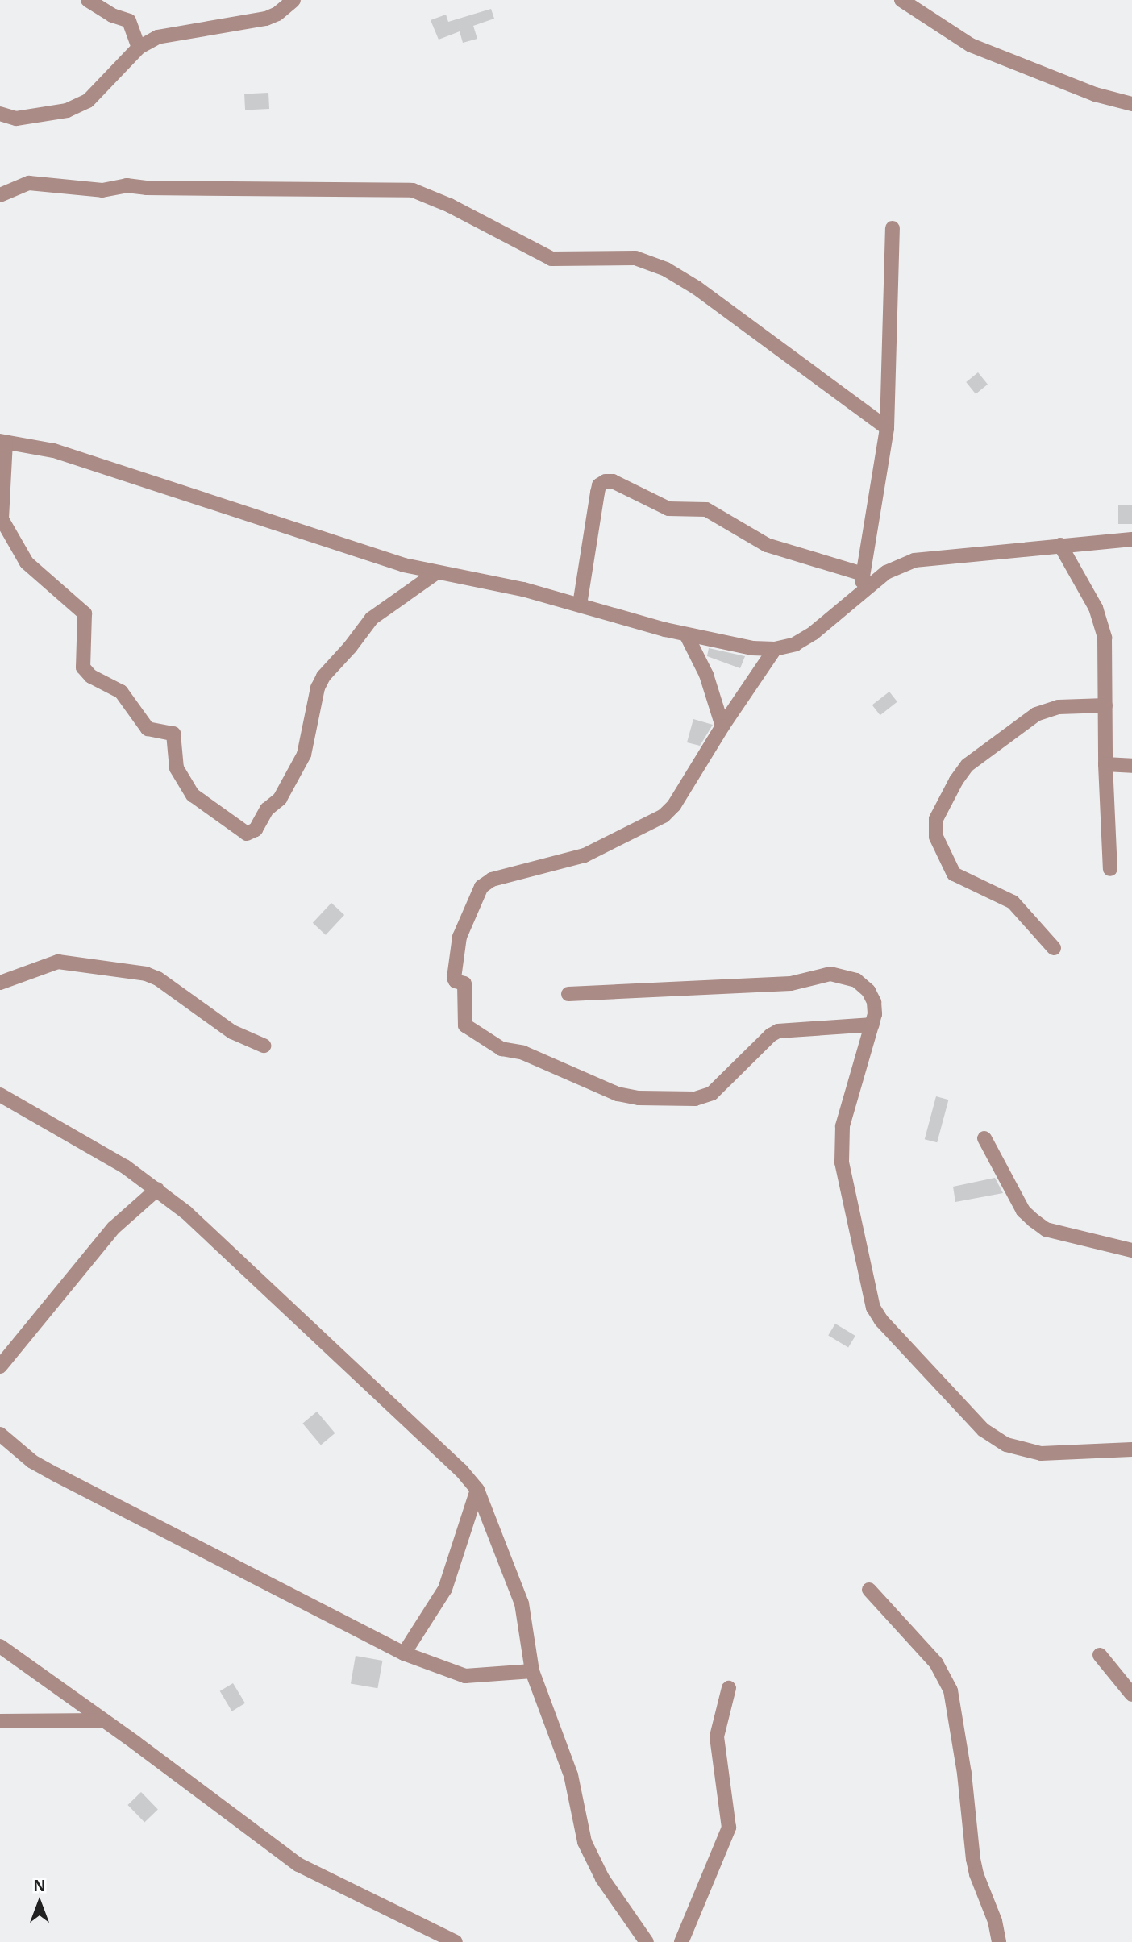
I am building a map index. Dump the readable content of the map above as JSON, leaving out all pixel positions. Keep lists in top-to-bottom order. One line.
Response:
{"north":"top"}
